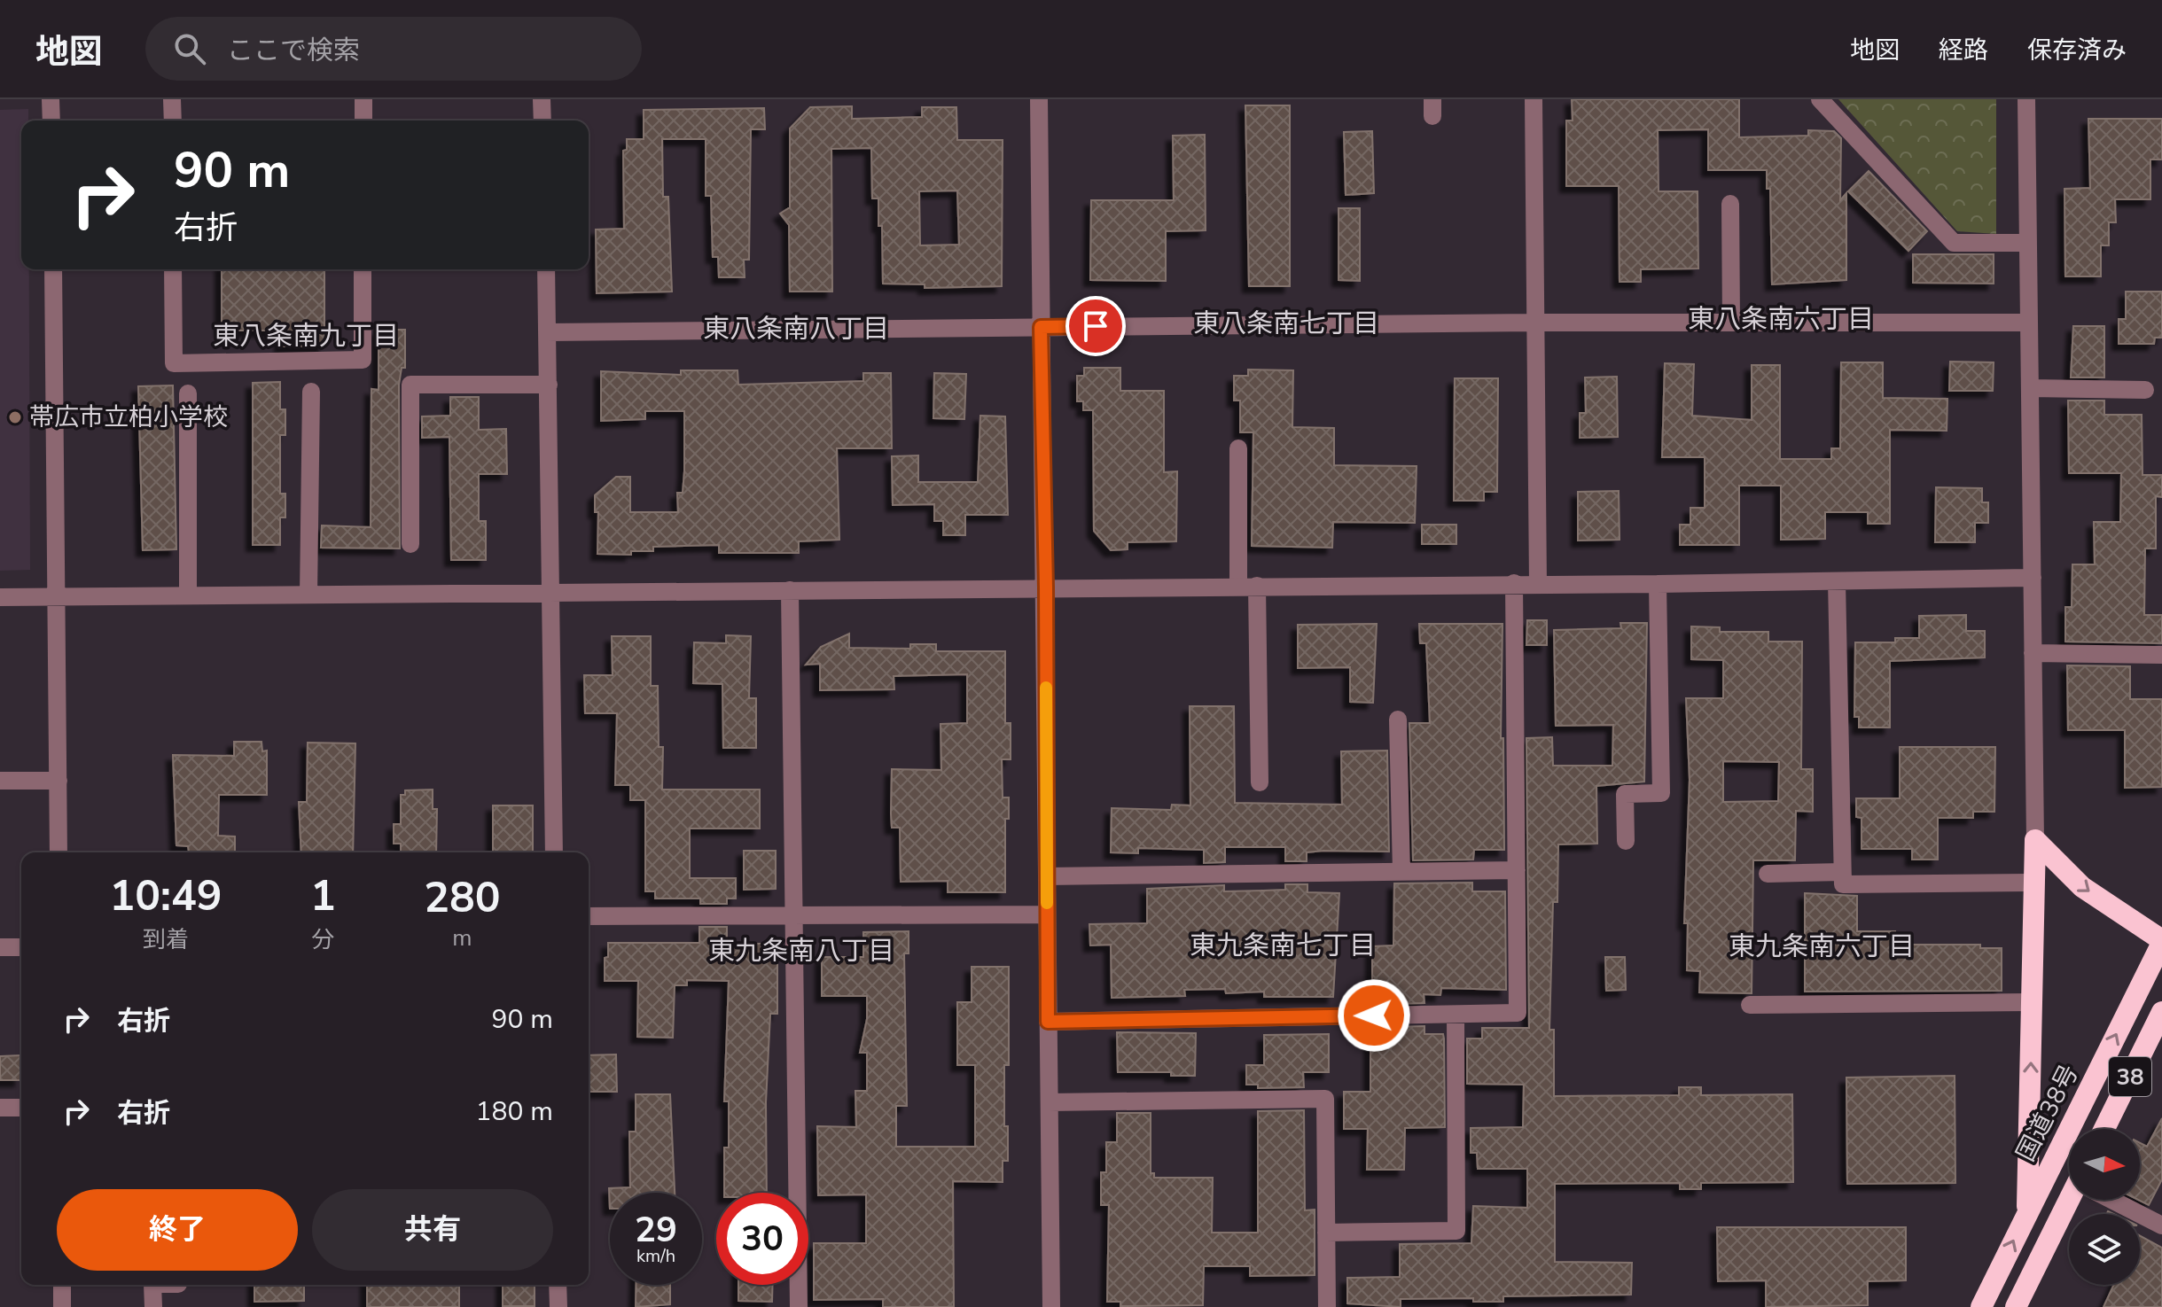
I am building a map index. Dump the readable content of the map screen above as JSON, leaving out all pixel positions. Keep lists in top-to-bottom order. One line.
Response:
{"streets":{"highway":["38","国道38号"]},"districts":["東八条南六丁目","東八条南七丁目","東八条南八丁目","東八条南九丁目","東九条南七丁目","東九条南六丁目","東九条南八丁目"],"places":["帯広市立柏小学校"],"north":"right","page":{"header":"地図","search":"ここで検索","nav":["地図","経路","保存済み"],"turn":["90 m","右折"],"eta":["10:49","到着","1","分","280","m"],"list":[{"name":"右折","value":"90 m"},{"name":"右折","value":"180 m"}],"buttons":["終了","共有"],"speed":"29 km/h","limit":"30"}}
